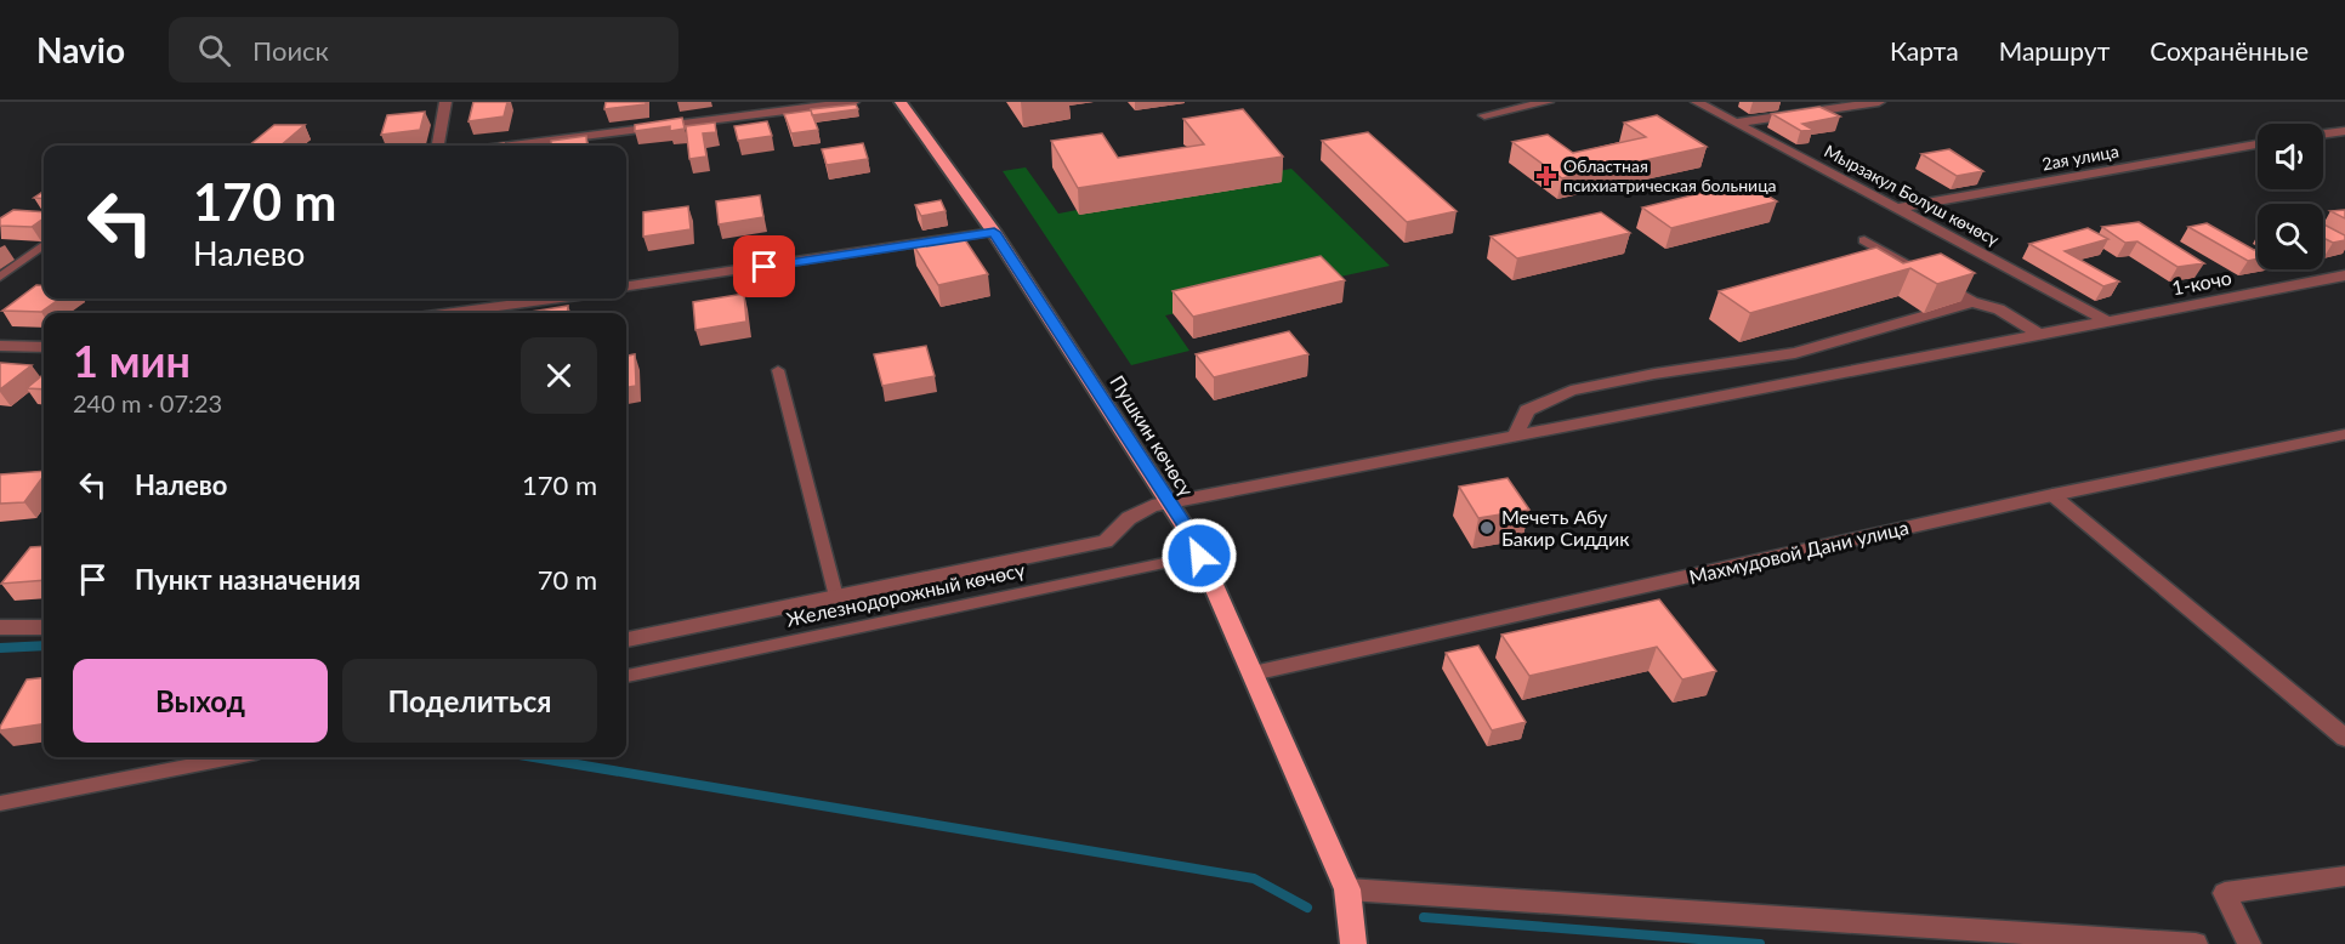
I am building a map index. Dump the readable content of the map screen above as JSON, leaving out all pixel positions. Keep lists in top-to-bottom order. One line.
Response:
{"streets":{"highway":["Пушкин көчөсү"],"street":["2ая улица","Мырзакул Болуш көчөсү","1-кочо","Махмудовой Дани улица"],"lane":["Железнодорожный көчөсү"]},"crossings":[["2ая улица","Мырзакул Болуш көчөсү"],["Мырзакул Болуш көчөсү","1-кочо"],["1-кочо","Пушкин көчөсү"],["Пушкин көчөсү","Махмудовой Дани улица"],["Пушкин көчөсү","Железнодорожный көчөсү"]],"places":{"health":["Областная психиатрическая больница"],"other":["Мечеть Абу Бакир Сиддик"]},"page":{"header":"Navio","search":"Поиск","nav":["Карта","Маршрут","Сохранённые"],"turn":["170 m","Налево"],"heading":["1 мин","240 m · 07:23"],"list":[{"name":"Налево","value":"170 m"},{"name":"Пункт назначения","value":"70 m"}],"buttons":["Выход","Поделиться"]}}
